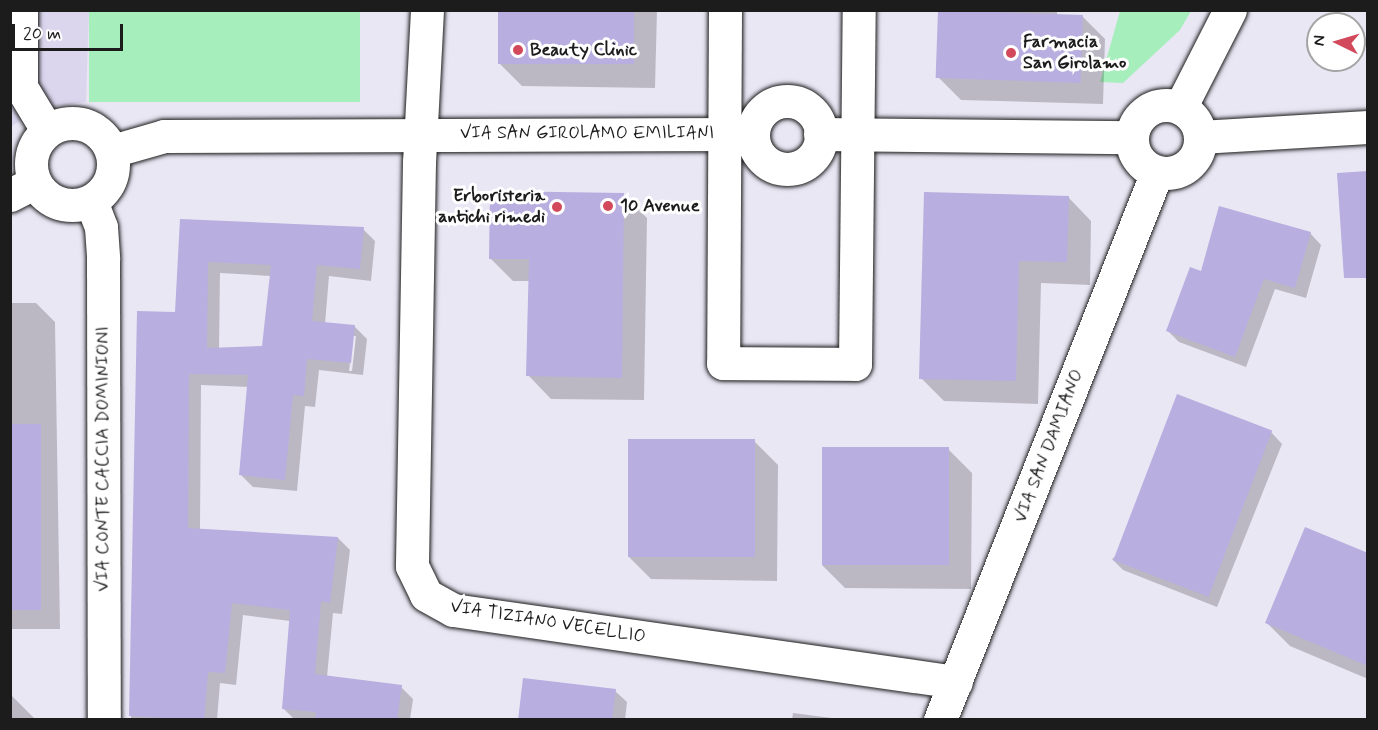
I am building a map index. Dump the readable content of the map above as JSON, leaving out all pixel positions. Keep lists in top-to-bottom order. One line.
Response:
{"streets":{"street":["VIA SAN GIROLAMO EMILIANI","VIA SAN DAMIANO","VIA CONTE CACCIA DOMINIONI","VIA TIZIANO VECELLIO"]},"crossings":[["VIA SAN GIROLAMO EMILIANI","VIA CONTE CACCIA DOMINIONI"],["VIA SAN GIROLAMO EMILIANI","VIA TIZIANO VECELLIO"],["VIA SAN DAMIANO","VIA TIZIANO VECELLIO"]],"places":["Beauty Clinic","Farmacia San Girolamo","10 Avenue","Erboristeria antichi rimedi"],"scale_bar":"20 m","north":"left"}
